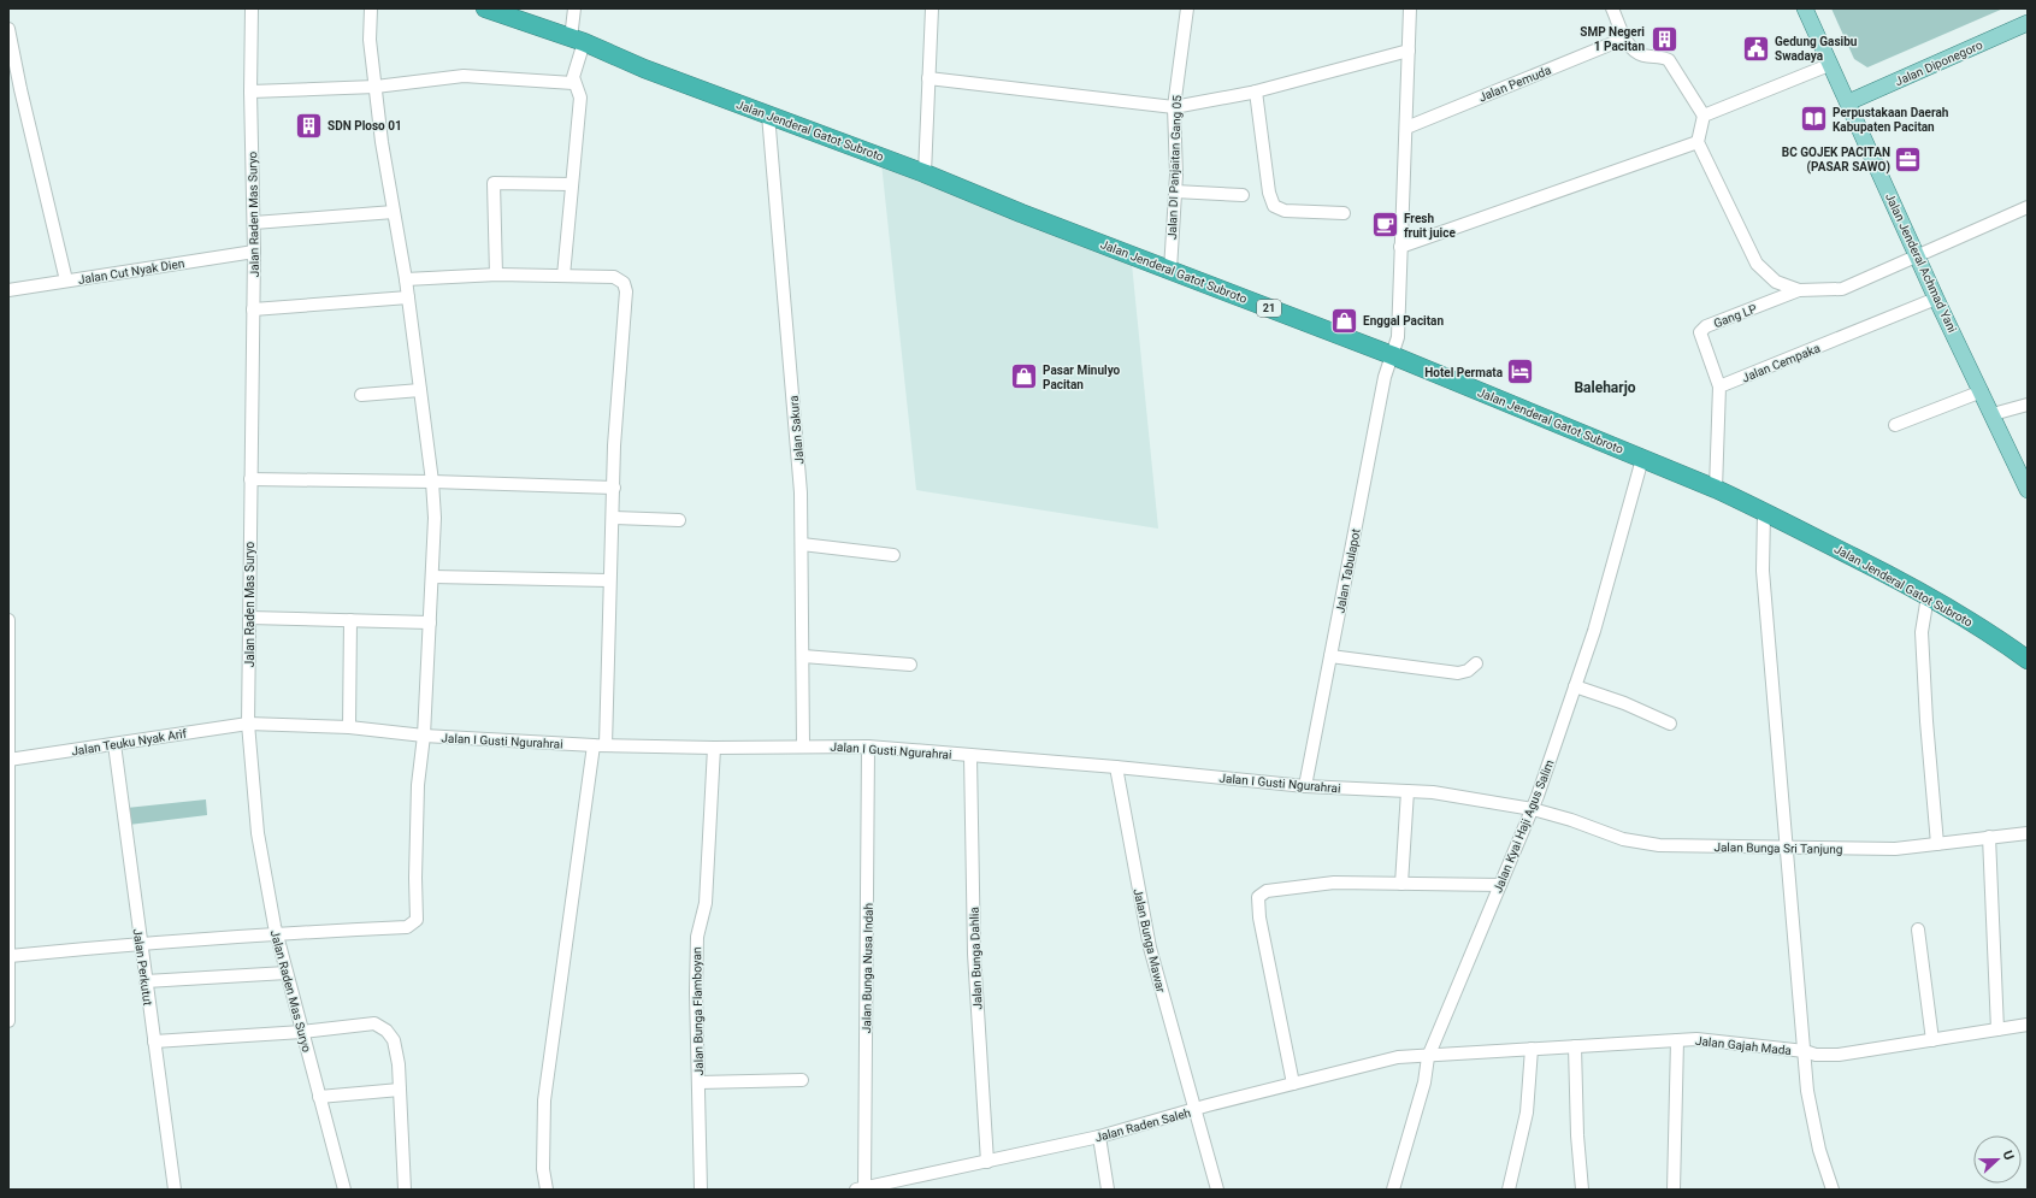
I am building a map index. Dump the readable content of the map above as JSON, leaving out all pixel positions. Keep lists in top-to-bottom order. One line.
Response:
{"streets":{"highway":["Jalan Jenderal Gatot Subroto","21"],"main road":["Jalan Diponegoro","Jalan Jenderal Achmad Yani"],"street":["Jalan Pemuda","Jalan DI Panjaitan Gang 05","Jalan Raden Mas Suryo","Jalan Cut Nyak Dien","Gang LP","Jalan Cempaka","Jalan Sakura","Jalan Tabulapot","Jalan I Gusti Ngurahrai","Jalan Teuku Nyak Arif","Jalan Kyai Haji Agus Salim","Jalan Bunga Sri Tanjung","Jalan Bunga Mawar","Jalan Bunga Dahlia","Jalan Perkutut","Jalan Bunga Nusa Indah","Jalan Bunga Flamboyan","Jalan Gajah Mada","Jalan Raden Saleh"]},"crossings":[["Jalan Diponegoro","Jalan Jenderal Achmad Yani"],["Jalan Pemuda","Jalan Tabulapot"],["Jalan Jenderal Gatot Subroto","Jalan DI Panjaitan Gang 05"],["Jalan Jenderal Gatot Subroto","Jalan Sakura"],["Jalan Jenderal Gatot Subroto","Jalan Tabulapot"],["Jalan Jenderal Gatot Subroto","Jalan Kyai Haji Agus Salim"],["Jalan Raden Mas Suryo","Jalan Cut Nyak Dien"],["Jalan Raden Mas Suryo","Jalan I Gusti Ngurahrai"],["Jalan Raden Mas Suryo","Jalan Teuku Nyak Arif"],["Jalan Jenderal Achmad Yani","Jalan Cempaka"],["Gang LP","Jalan Cempaka"],["Jalan Sakura","Jalan I Gusti Ngurahrai"],["Jalan Tabulapot","Jalan I Gusti Ngurahrai"],["Jalan I Gusti Ngurahrai","Jalan Teuku Nyak Arif"],["Jalan I Gusti Ngurahrai","Jalan Kyai Haji Agus Salim"],["Jalan I Gusti Ngurahrai","Jalan Bunga Sri Tanjung"],["Jalan I Gusti Ngurahrai","Jalan Bunga Mawar"],["Jalan I Gusti Ngurahrai","Jalan Bunga Dahlia"],["Jalan I Gusti Ngurahrai","Jalan Bunga Nusa Indah"],["Jalan I Gusti Ngurahrai","Jalan Bunga Flamboyan"],["Jalan Teuku Nyak Arif","Jalan Perkutut"],["Jalan Kyai Haji Agus Salim","Jalan Bunga Sri Tanjung"],["Jalan Kyai Haji Agus Salim","Jalan Gajah Mada"],["Jalan Kyai Haji Agus Salim","Jalan Raden Saleh"],["Jalan Bunga Mawar","Jalan Raden Saleh"],["Jalan Bunga Dahlia","Jalan Raden Saleh"],["Jalan Bunga Nusa Indah","Jalan Raden Saleh"],["Jalan Gajah Mada","Jalan Raden Saleh"]],"districts":["Baleharjo"],"places":{"building":["SMP Negeri 1 Pacitan","SDN Ploso 01"],"public building":["Gedung Gasibu Swadaya"],"library":["Perpustakaan Daerah Kabupaten Pacitan"],"office":["BC GOJEK PACITAN (PASAR SAWO)"],"cafe":["Fresh fruit juice"],"shop":["Enggal Pacitan","Pasar Minulyo Pacitan"],"hotel":["Hotel Permata"]},"north":"right"}
